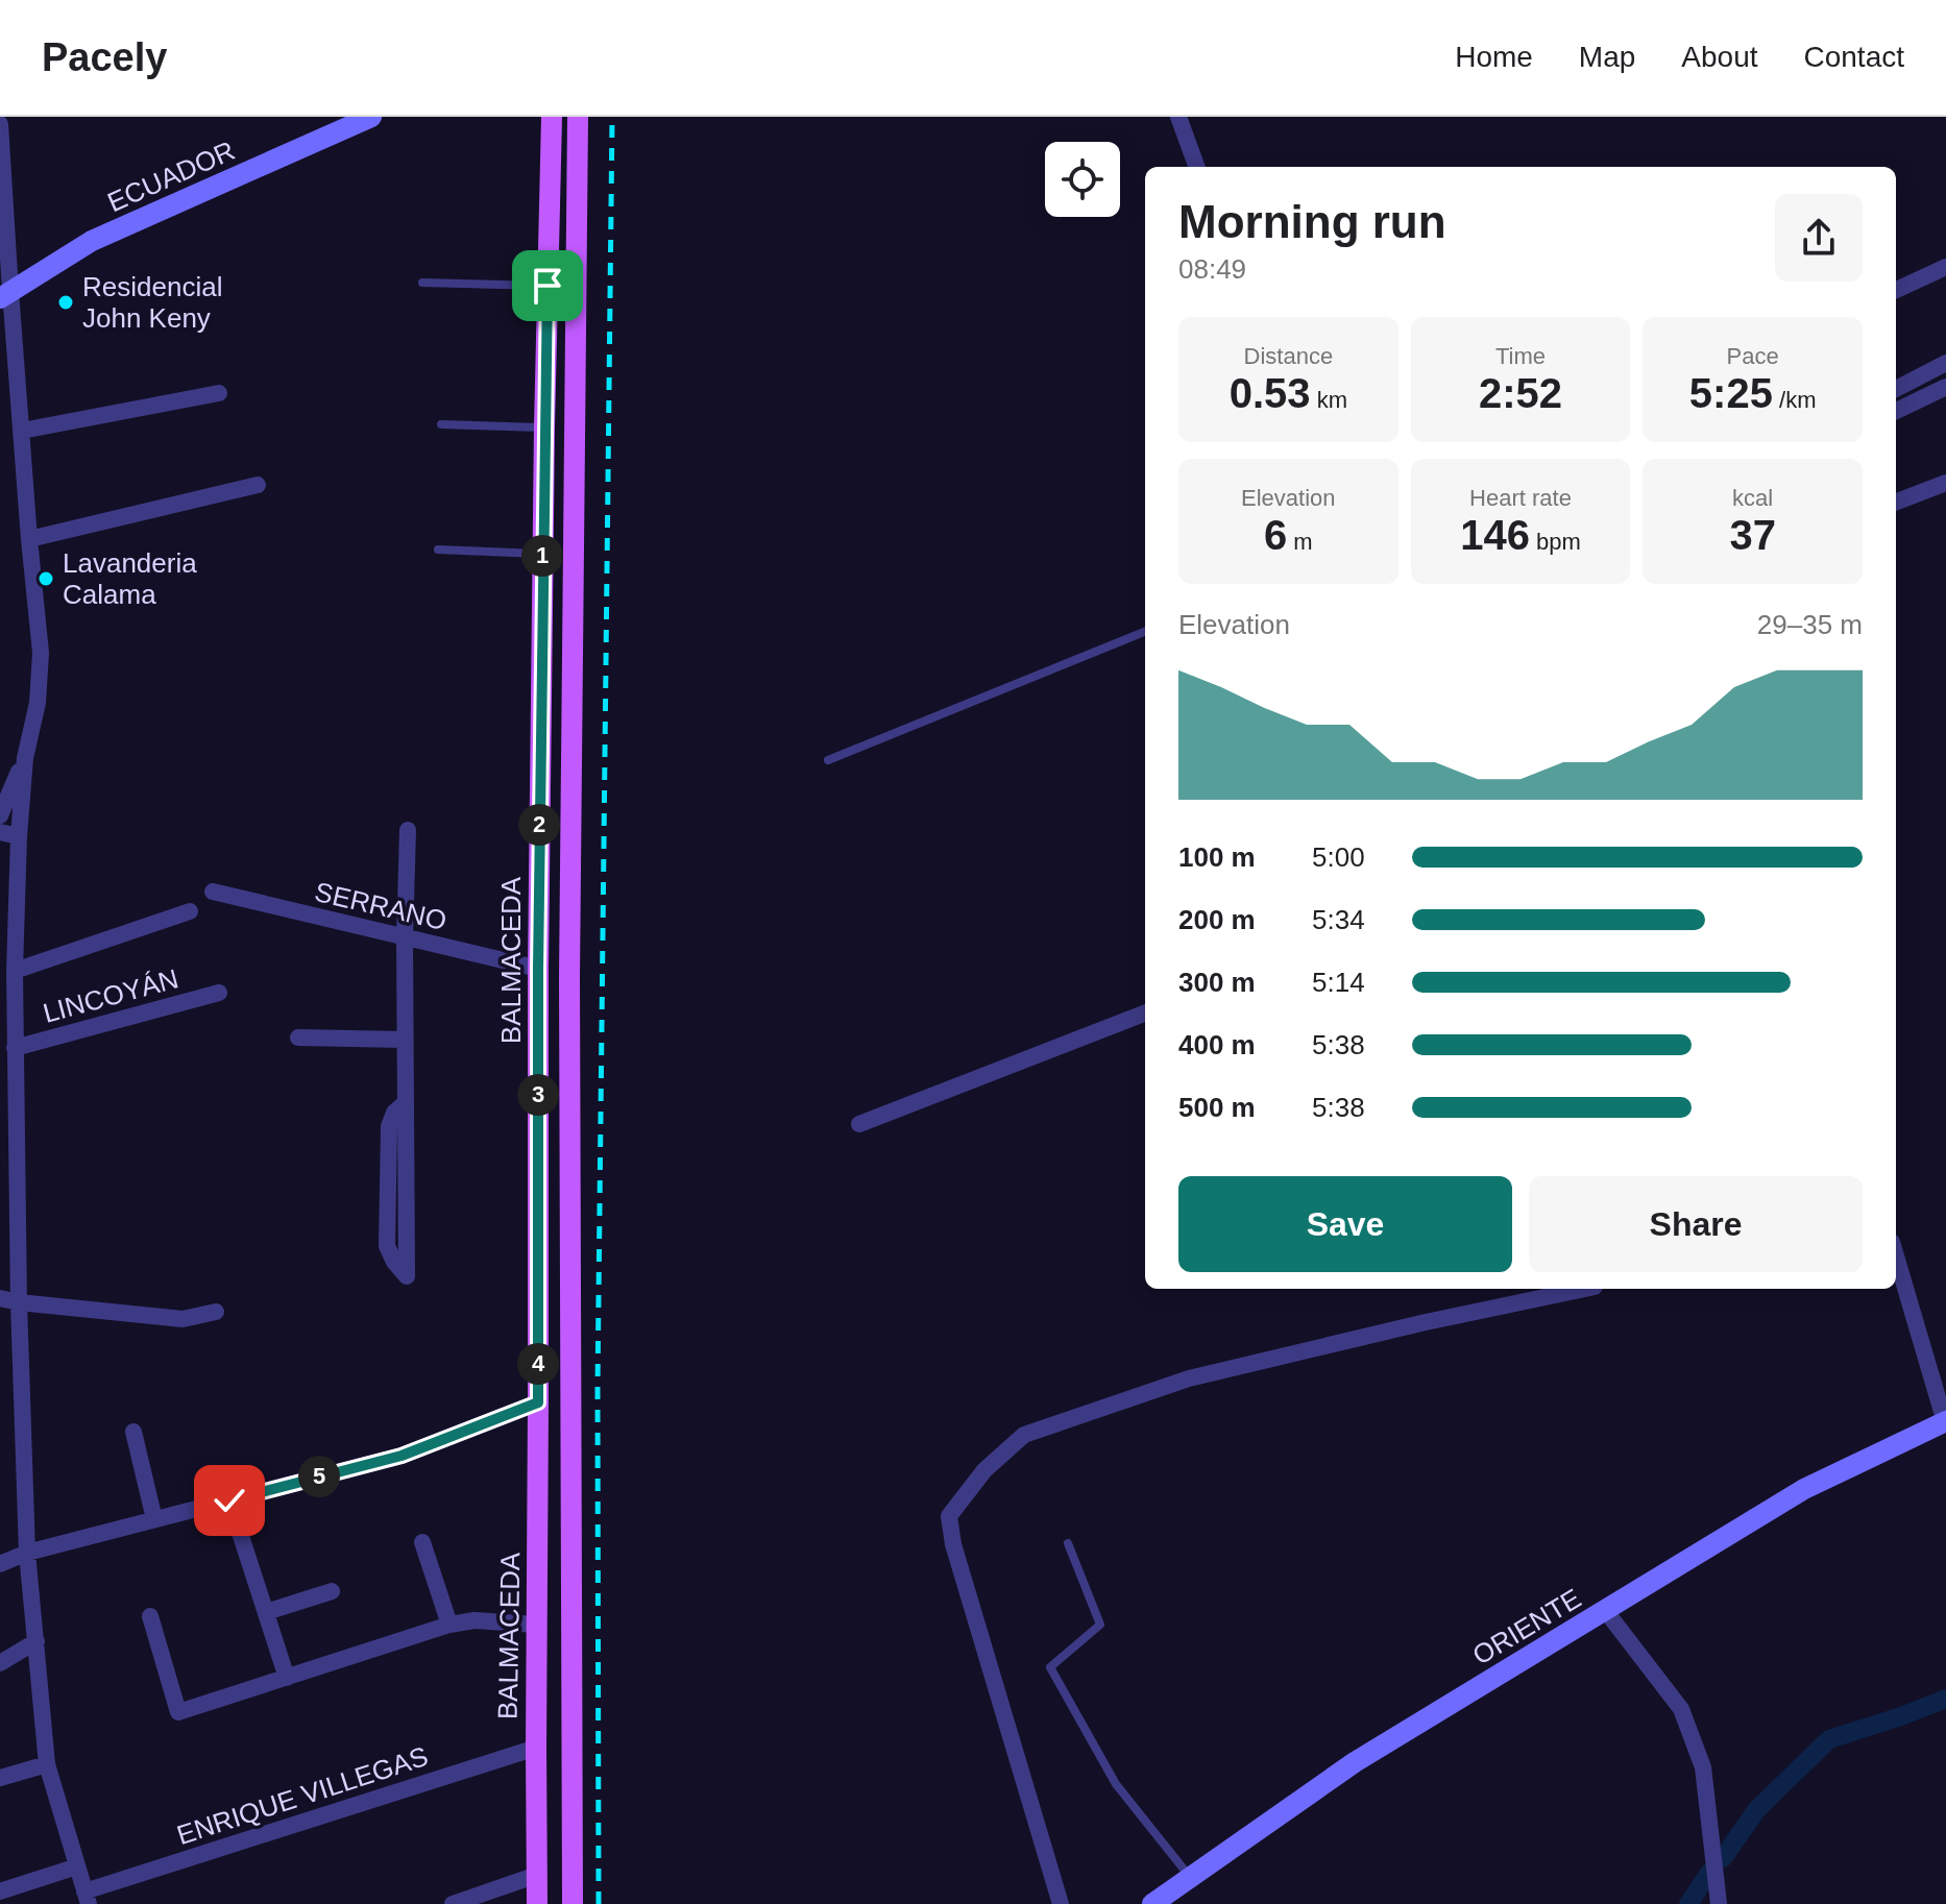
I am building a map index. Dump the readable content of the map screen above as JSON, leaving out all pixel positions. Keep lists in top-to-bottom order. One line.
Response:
{"streets":{"main road":["BALMACEDA"],"street":["ECUADOR","SERRANO","LINCOYÁN","ORIENTE","ENRIQUE VILLEGAS"]},"crossings":[["SERRANO","BALMACEDA"],["BALMACEDA","ENRIQUE VILLEGAS"]],"places":["Residencial John Keny","Lavanderia Calama"],"page":{"header":"Pacely","nav":["Home","Map","About","Contact"],"heading":["Morning run","08:49"],"stats":[["Distance","0.53 km"],["Time","2:52"],["Pace","5:25 /km"],["Elevation","6 m"],["Heart rate","146 bpm"],["kcal","37"]],"pins":["1","2","3","4","5"],"chart":["Elevation","29–35 m"],"list":[{"name":"100 m","note":"5:00"},{"name":"200 m","note":"5:34"},{"name":"300 m","note":"5:14"},{"name":"400 m","note":"5:38"},{"name":"500 m","note":"5:38"}],"buttons":["Save","Share"]}}
